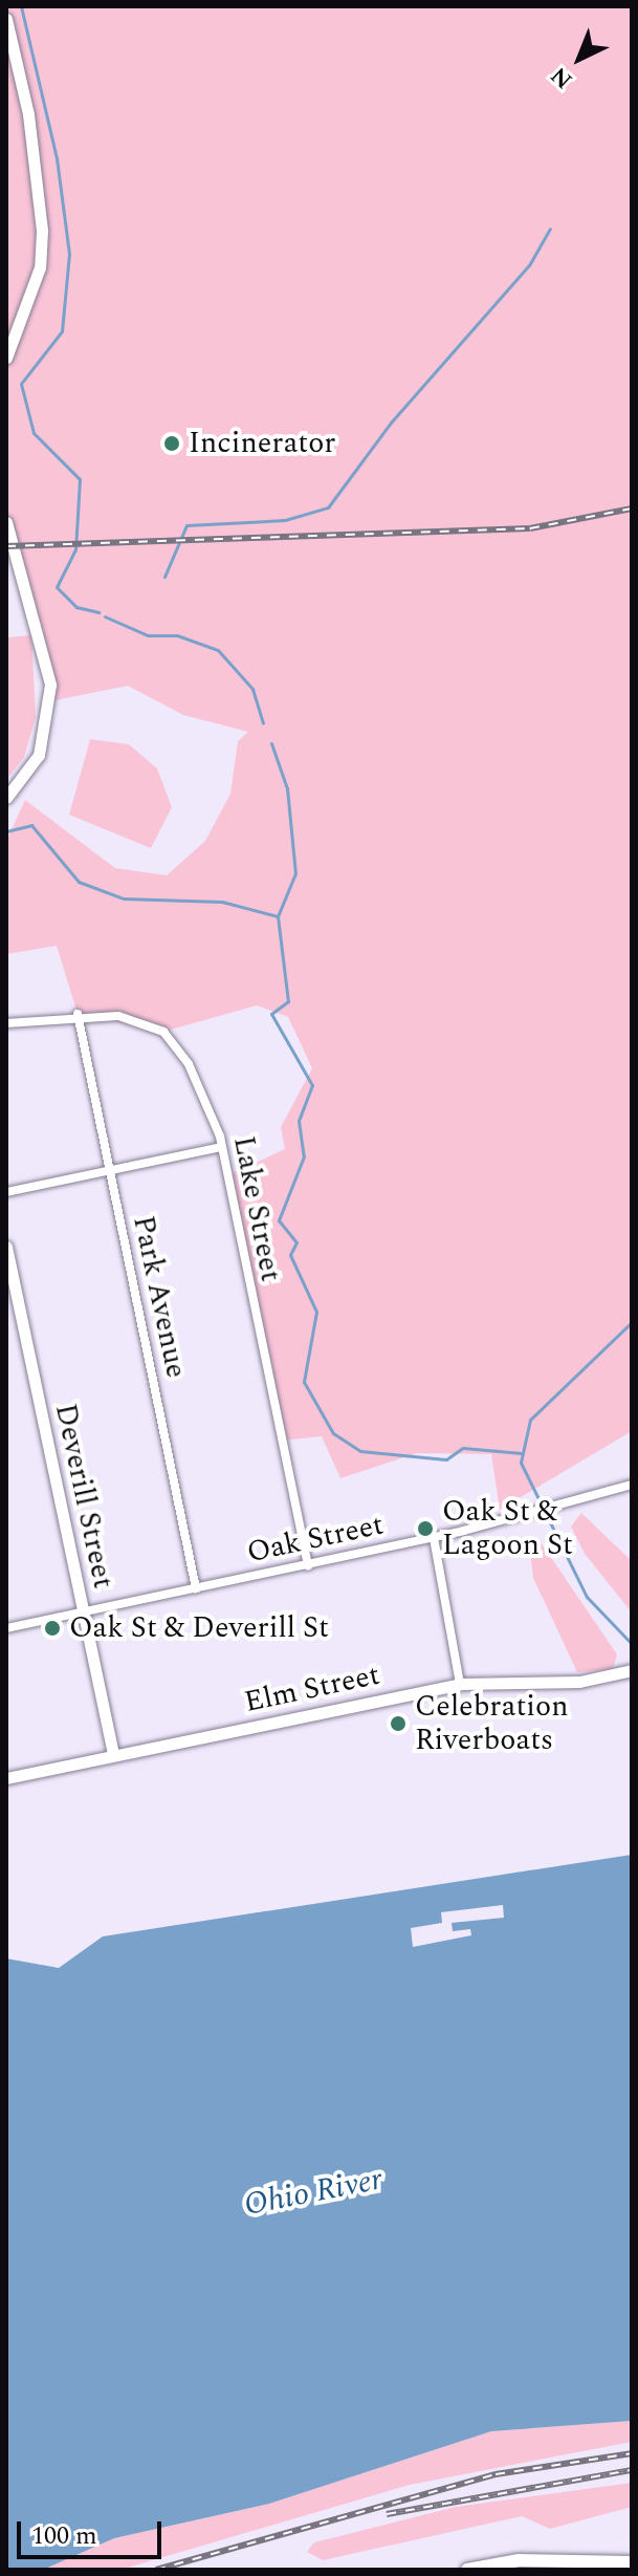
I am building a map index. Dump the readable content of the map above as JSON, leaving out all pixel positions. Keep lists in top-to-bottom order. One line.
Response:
{"streets":{"main road":["Deverill Street","Elm Street"],"street":["Lake Street","Park Avenue","Oak Street"]},"crossings":[["Lake Street","Park Avenue"],["Lake Street","Oak Street"],["Park Avenue","Oak Street"],["Deverill Street","Oak Street"],["Deverill Street","Elm Street"]],"water":["Ohio River"],"places":["Incinerator","Oak St & Lagoon St","Oak St & Deverill St","Celebration Riverboats"],"scale_bar":"100 m","north":"bottom left"}
